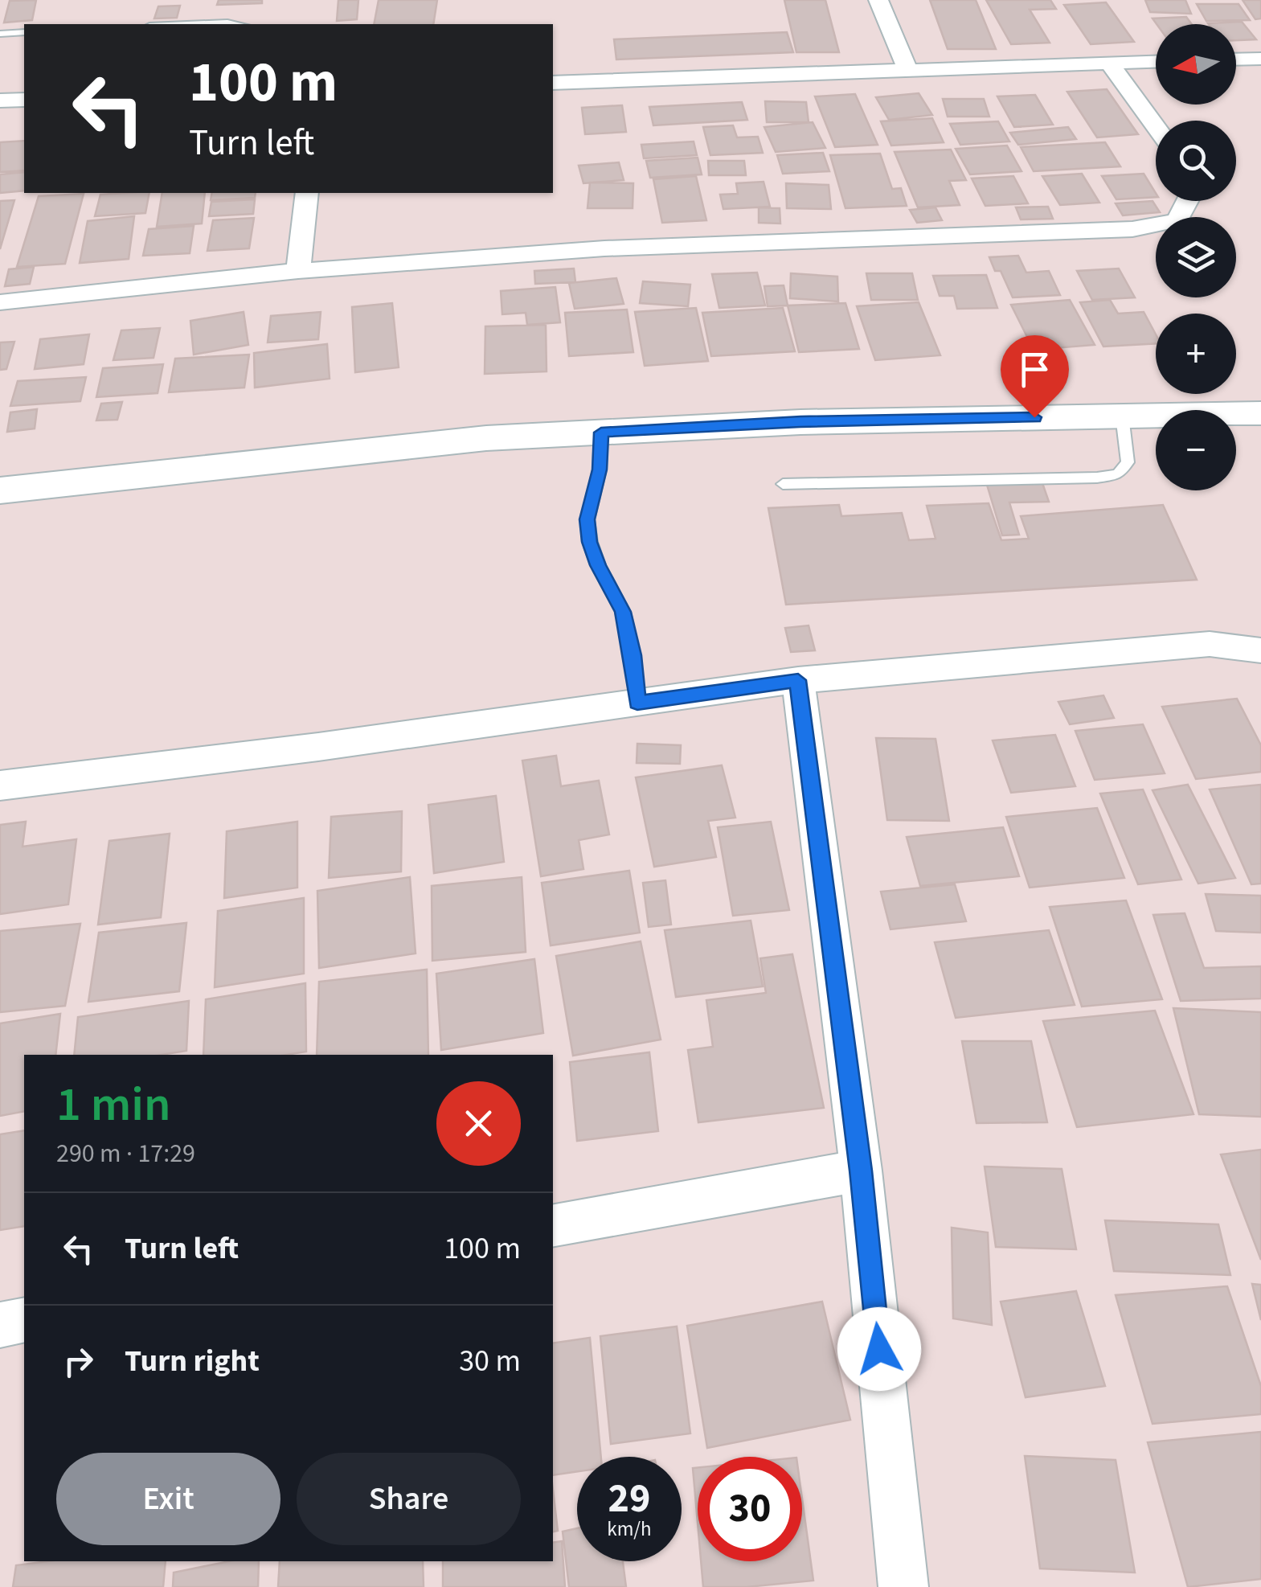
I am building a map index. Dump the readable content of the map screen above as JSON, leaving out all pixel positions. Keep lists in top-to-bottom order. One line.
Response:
{"north":"left","page":{"map_buttons":["+","−"],"turn":["100 m","Turn left"],"heading":["1 min","290 m · 17:29"],"list":[{"name":"Turn left","value":"100 m"},{"name":"Turn right","value":"30 m"}],"buttons":["Exit","Share"],"speed":"29 km/h","limit":"30"}}
